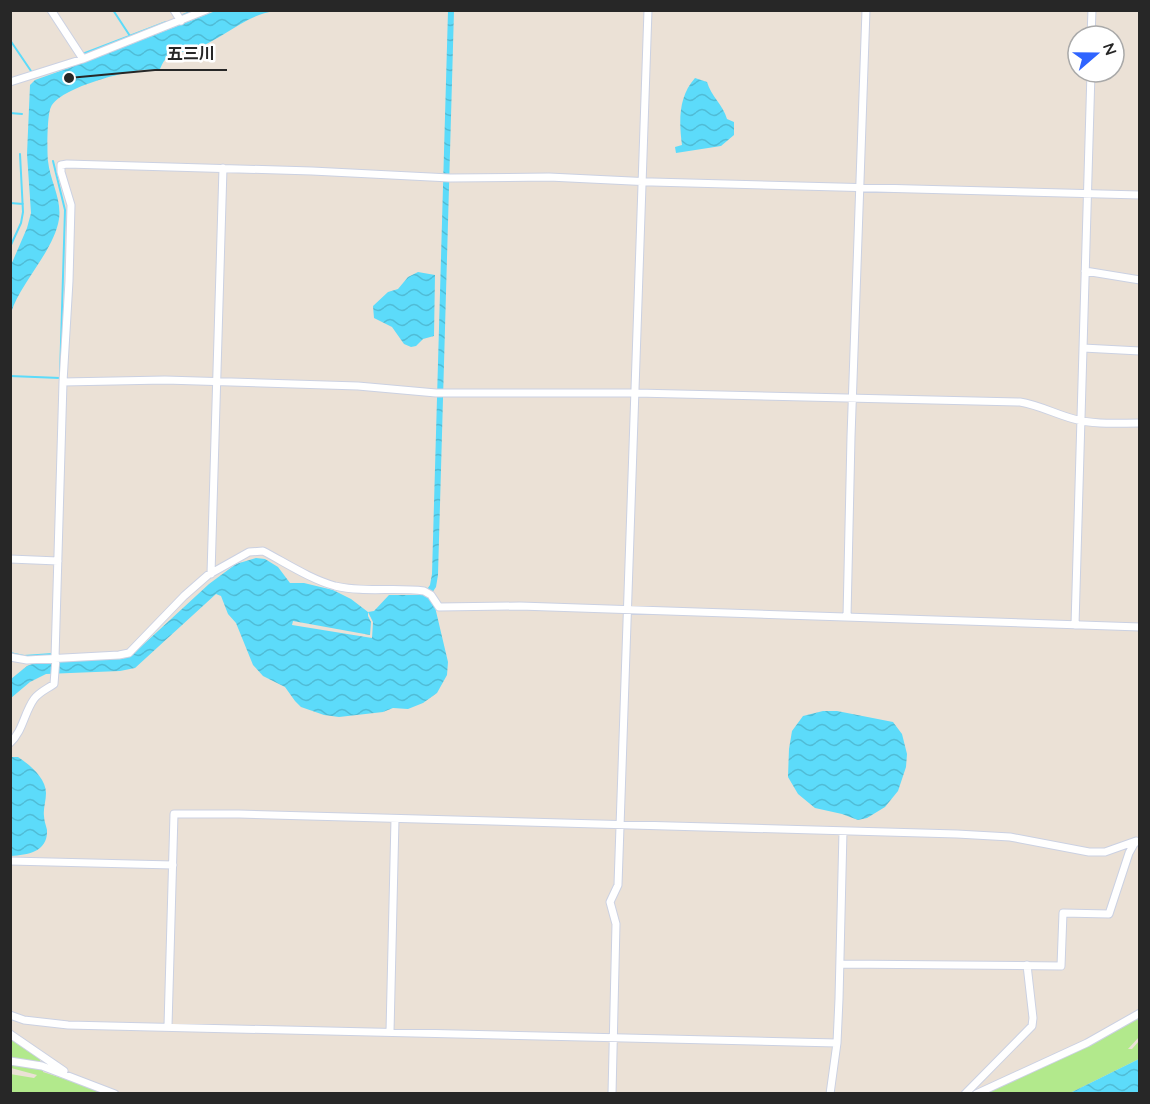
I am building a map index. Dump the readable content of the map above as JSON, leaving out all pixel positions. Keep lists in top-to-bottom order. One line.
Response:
{"places":["五三川"],"north":"right"}
